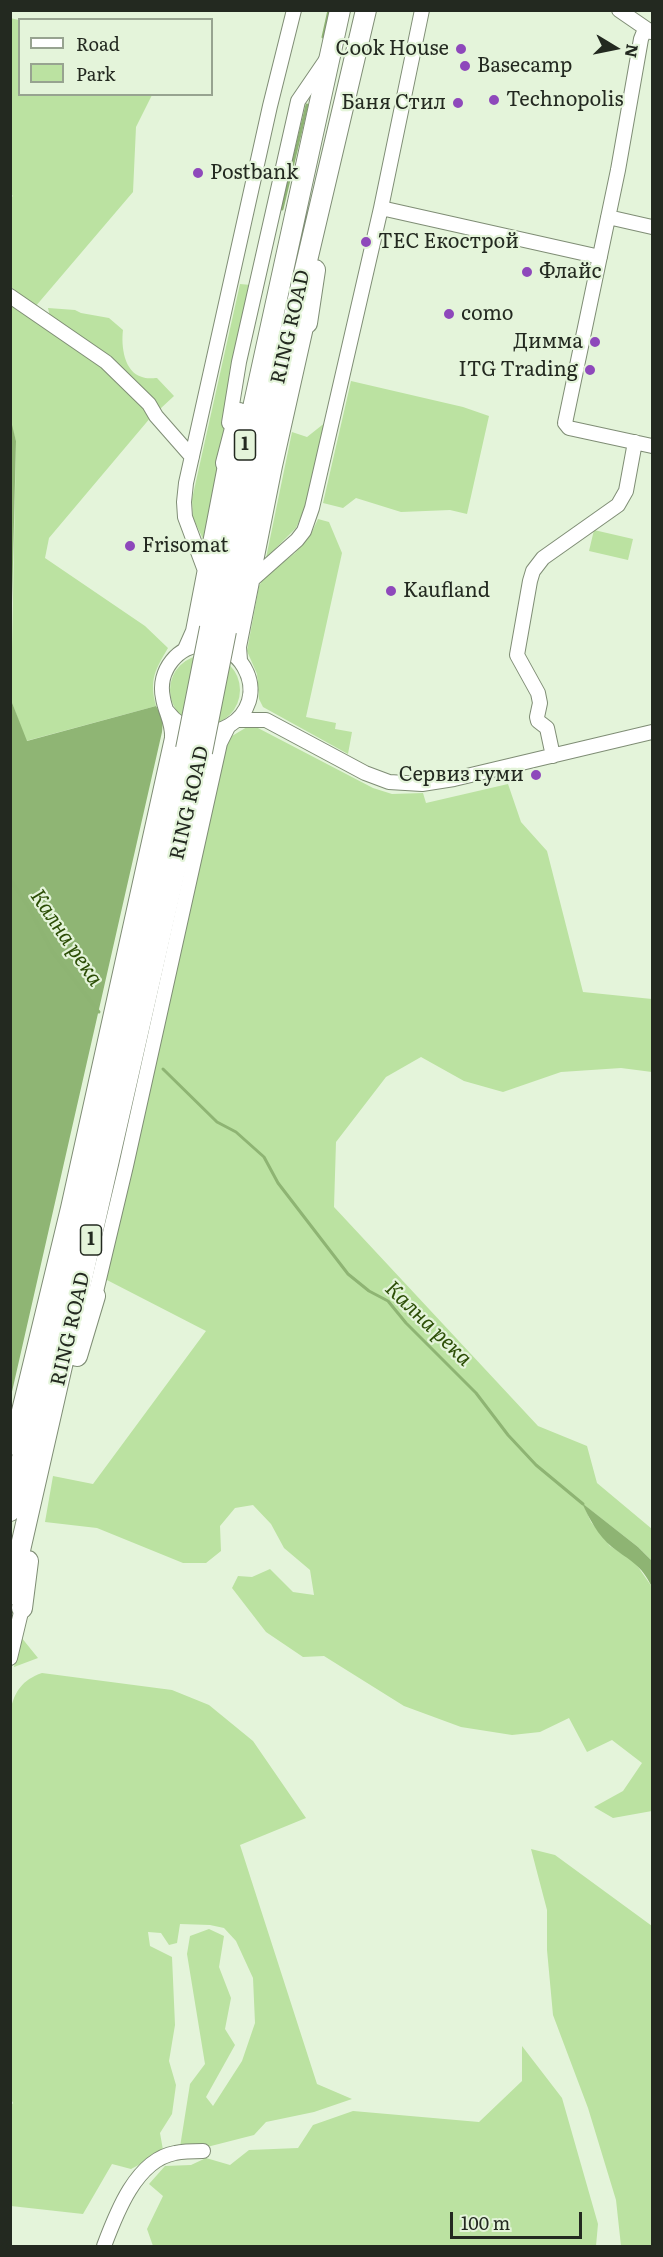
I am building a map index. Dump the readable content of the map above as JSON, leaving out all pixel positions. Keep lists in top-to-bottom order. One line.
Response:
{"streets":{"highway":["RING ROAD","1"]},"water":["Кална река"],"places":["Cook House","Basecamp","Technopolis","Баня Стил","Postbank","ТЕС Екострой","Флайс","como","Димма","ITG Trading","Frisomat","Kaufland","Сервиз гуми"],"legend":["Road","Park"],"scale_bar":"100 m","north":"right"}
